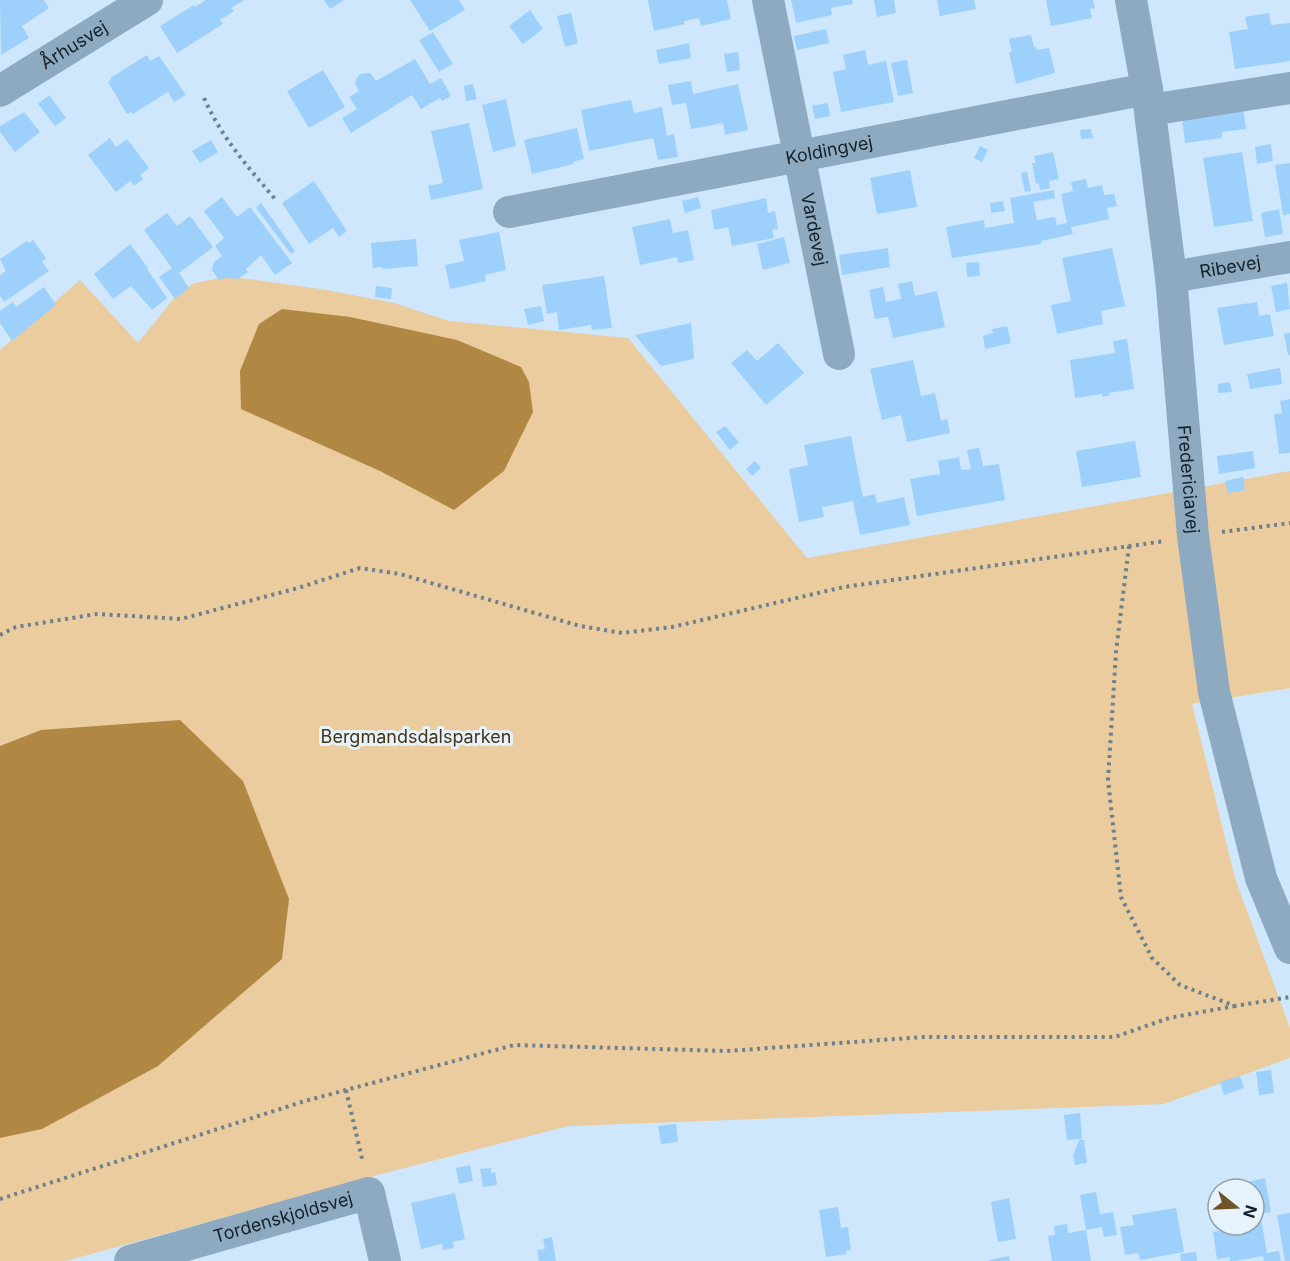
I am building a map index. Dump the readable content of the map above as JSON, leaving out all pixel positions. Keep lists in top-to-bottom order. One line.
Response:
{"streets":{"street":["Århusvej","Koldingvej","Vardevej","Ribevej","Fredericiavej","Tordenskjoldsvej"]},"crossings":[["Koldingvej","Vardevej"],["Koldingvej","Fredericiavej"],["Ribevej","Fredericiavej"]],"parks":["Bergmandsdalsparken"],"north":"right"}
